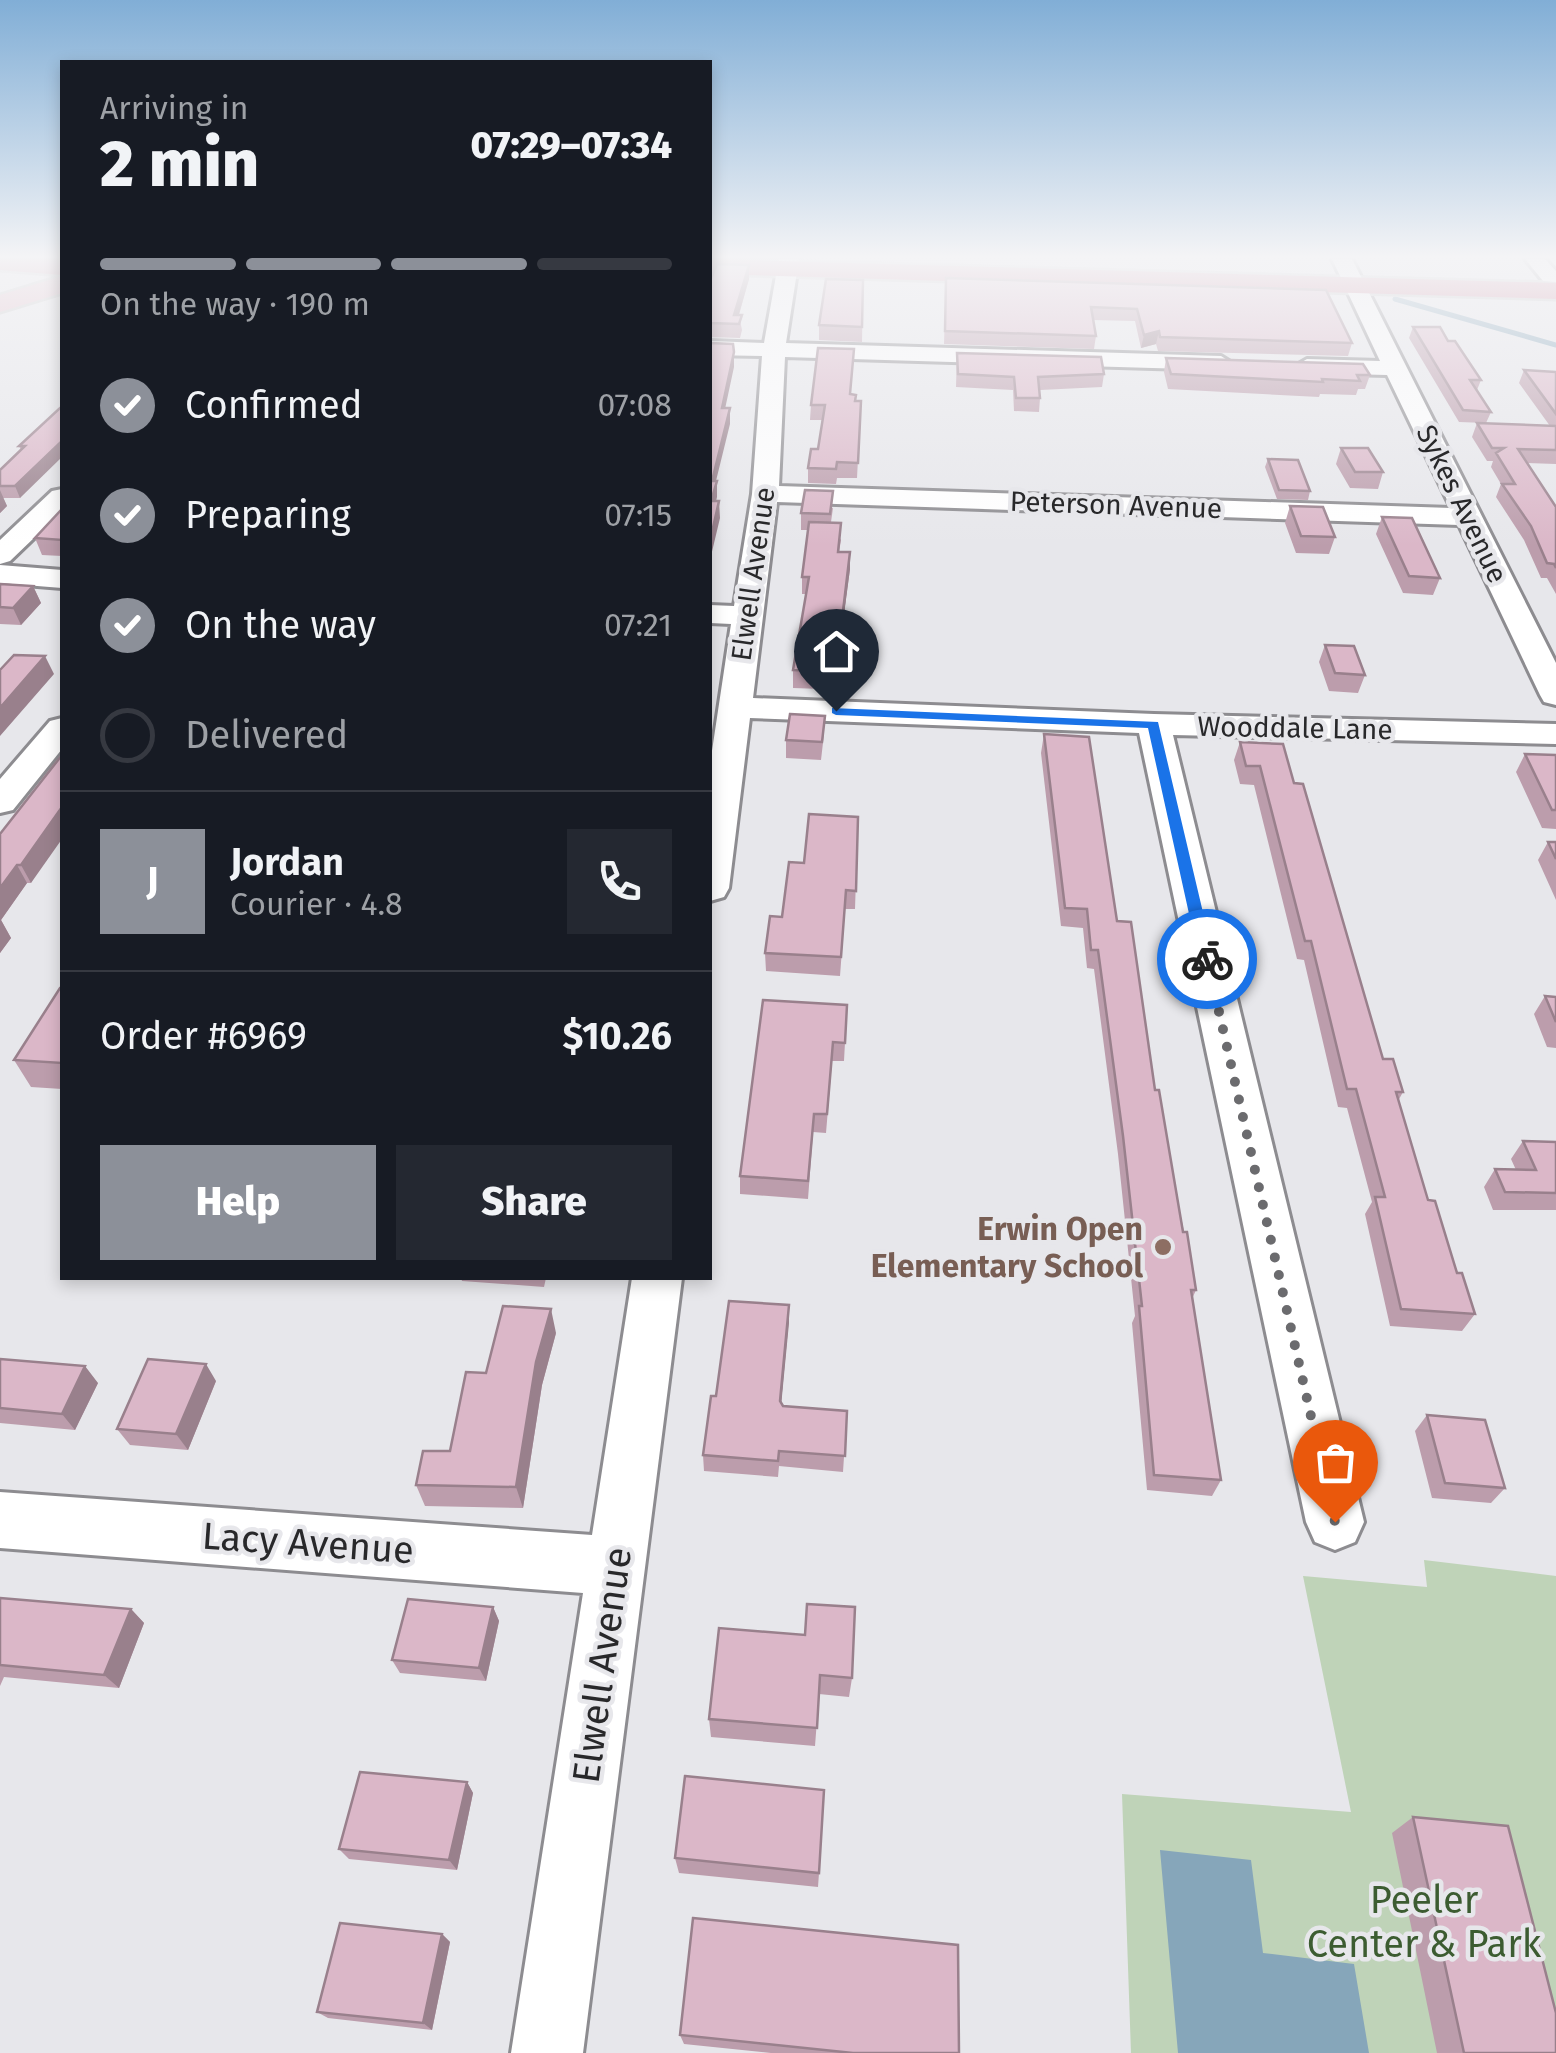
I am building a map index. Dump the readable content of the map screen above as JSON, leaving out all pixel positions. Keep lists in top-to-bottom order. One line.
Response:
{"streets":{"street":["Sykes Avenue","Peterson Avenue","Elwell Avenue","Wooddale Lane","Lacy Avenue"]},"crossings":[["Sykes Avenue","Peterson Avenue"],["Peterson Avenue","Elwell Avenue"],["Elwell Avenue","Wooddale Lane"],["Elwell Avenue","Lacy Avenue"]],"parks":["Peeler Center & Park"],"places":["Erwin Open Elementary School"],"page":{"heading":["2 min","Arriving in","07:29–07:34"],"panel":["Jordan","Courier · 4.8","Order #6969","$10.26"],"bar":"On the way · 190 m","list":[["Confirmed","07:08"],["Preparing","07:15"],["On the way","07:21"],"Delivered"],"round":"J","buttons":["Help","Share"]}}
